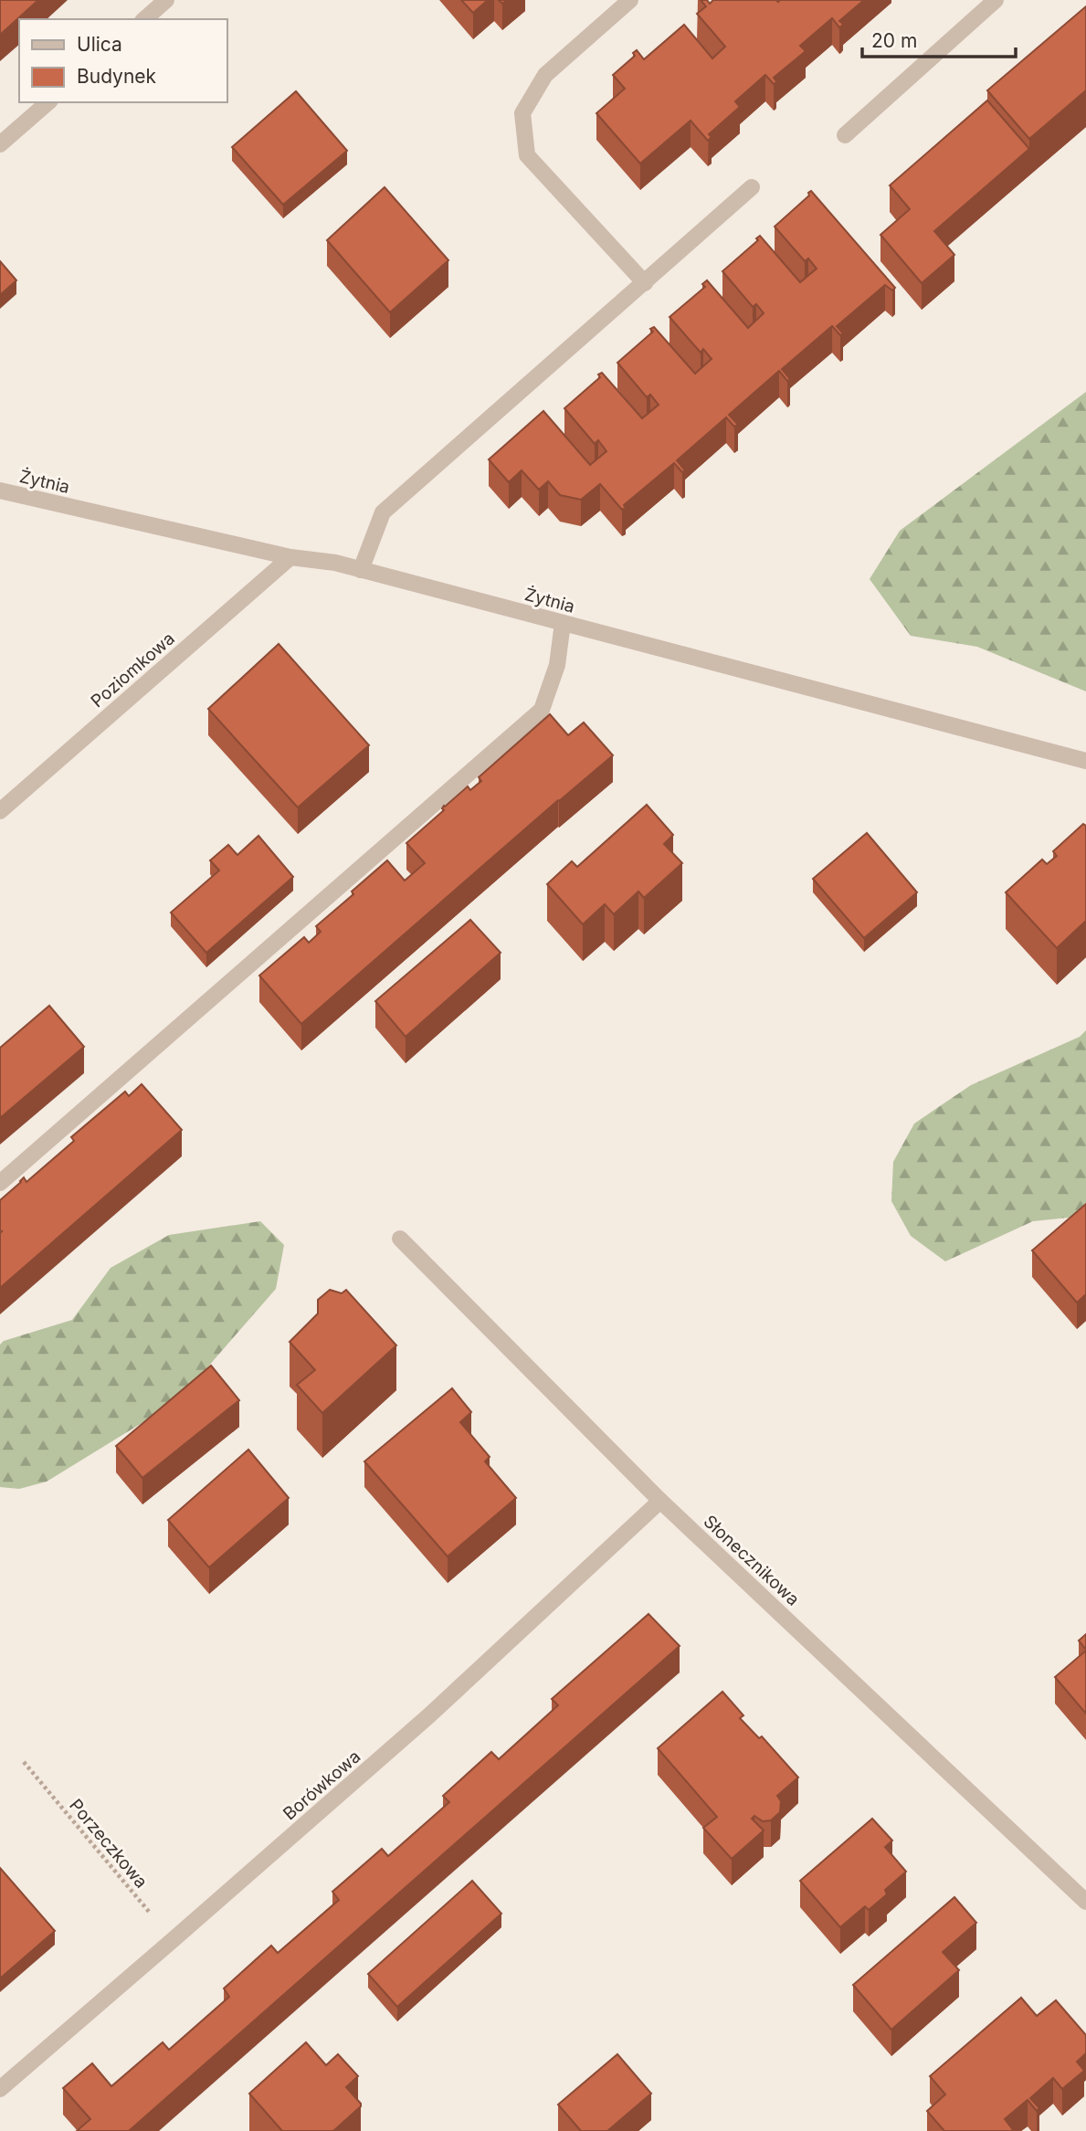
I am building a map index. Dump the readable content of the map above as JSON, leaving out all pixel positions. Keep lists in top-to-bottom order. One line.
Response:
{"streets":{"street":["Żytnia","Poziomkowa","Słonecznikowa","Borówkowa"],"path":["Porzeczkowa"]},"crossings":[["Żytnia","Poziomkowa"],["Słonecznikowa","Borówkowa"],["Borówkowa","Porzeczkowa"]],"legend":["Ulica","Budynek"],"scale_bar":"20 m"}
